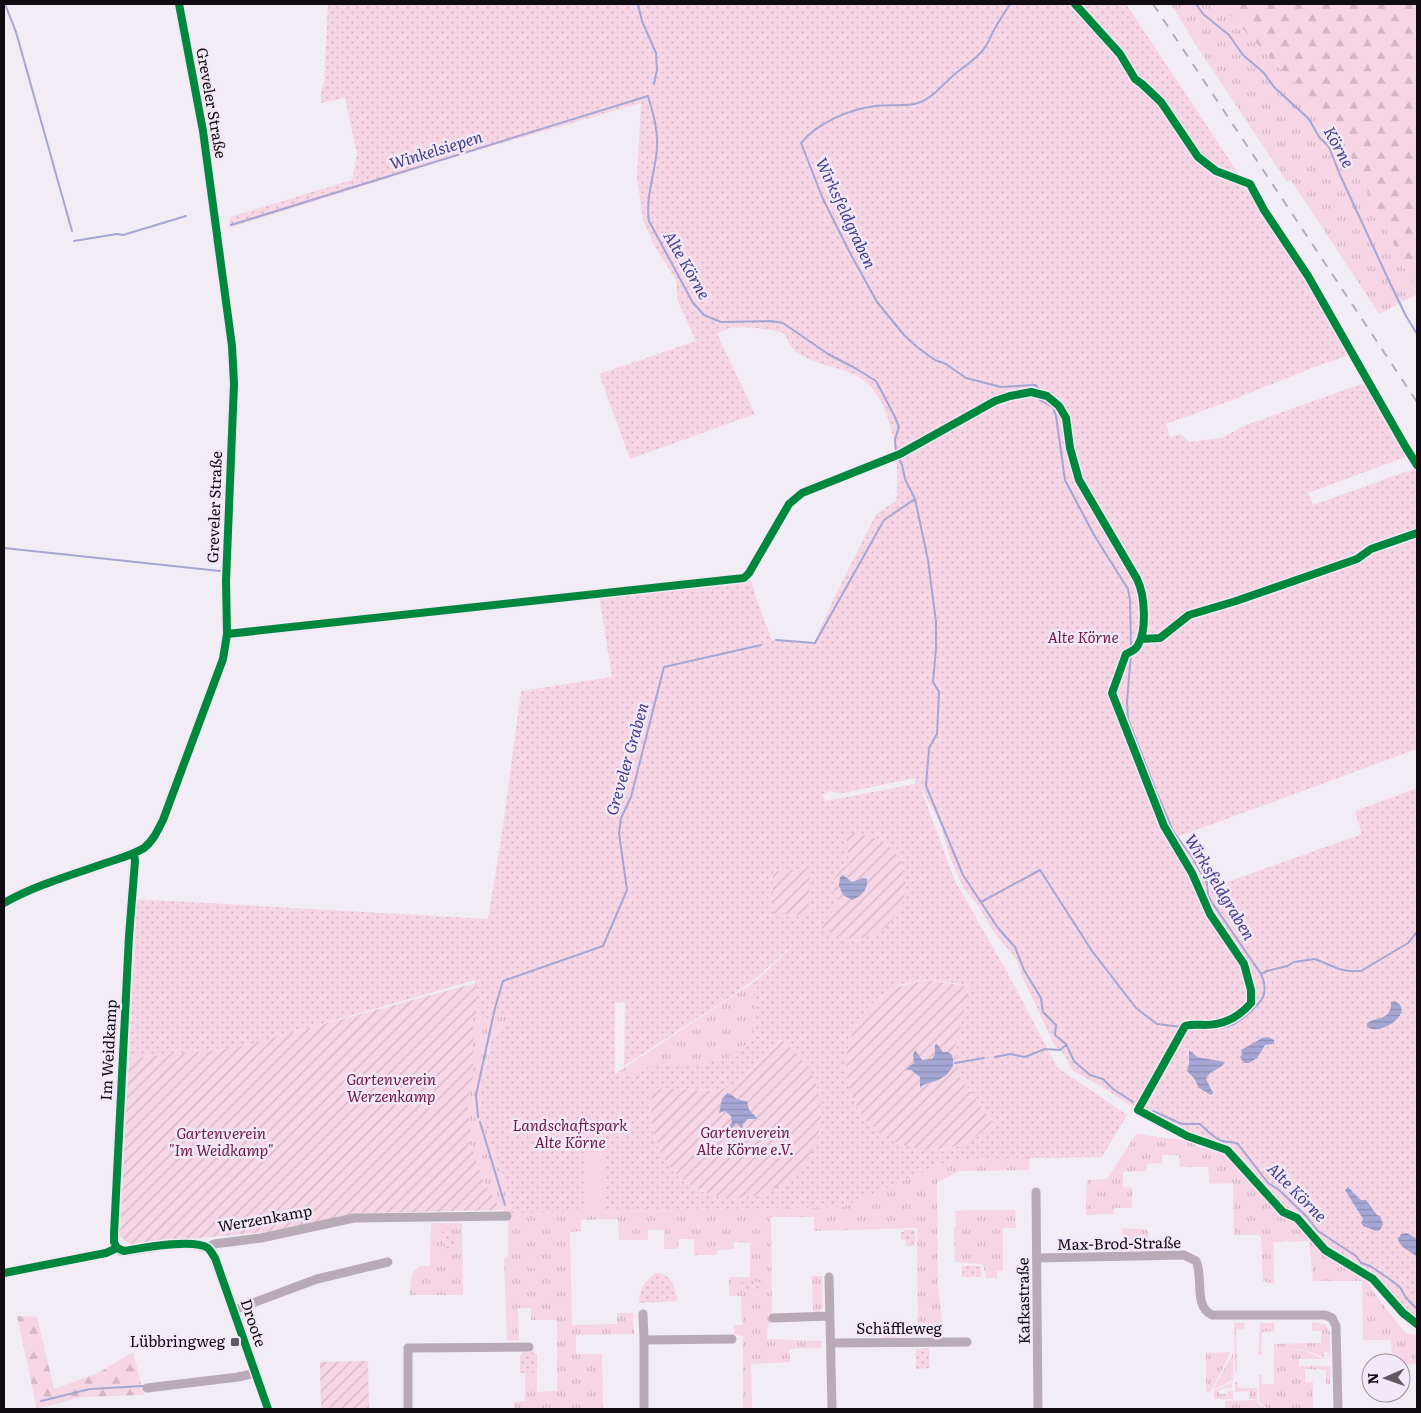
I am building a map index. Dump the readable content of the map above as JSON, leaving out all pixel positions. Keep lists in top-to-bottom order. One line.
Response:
{"streets":{"street":["Greveler Straße","Im Weidkamp","Werzenkamp","Max-Brod-Straße","Kafkastraße","Droote","Schäffleweg"]},"crossings":[["Greveler Straße","Im Weidkamp"],["Im Weidkamp","Werzenkamp"],["Werzenkamp","Droote"],["Max-Brod-Straße","Kafkastraße"]],"water":["Körne","Winkelsiepen","Wirksfeldgraben","Alte Körne","Greveler Graben"],"parks":["Alte Körne","Gartenverein Werzenkamp","Landschaftspark Alte Körne","Gartenverein Alte Körne e.V.","Gartenverein \"Im Weidkamp\""],"places":{"transit":["Lübbringweg"]},"north":"left"}
